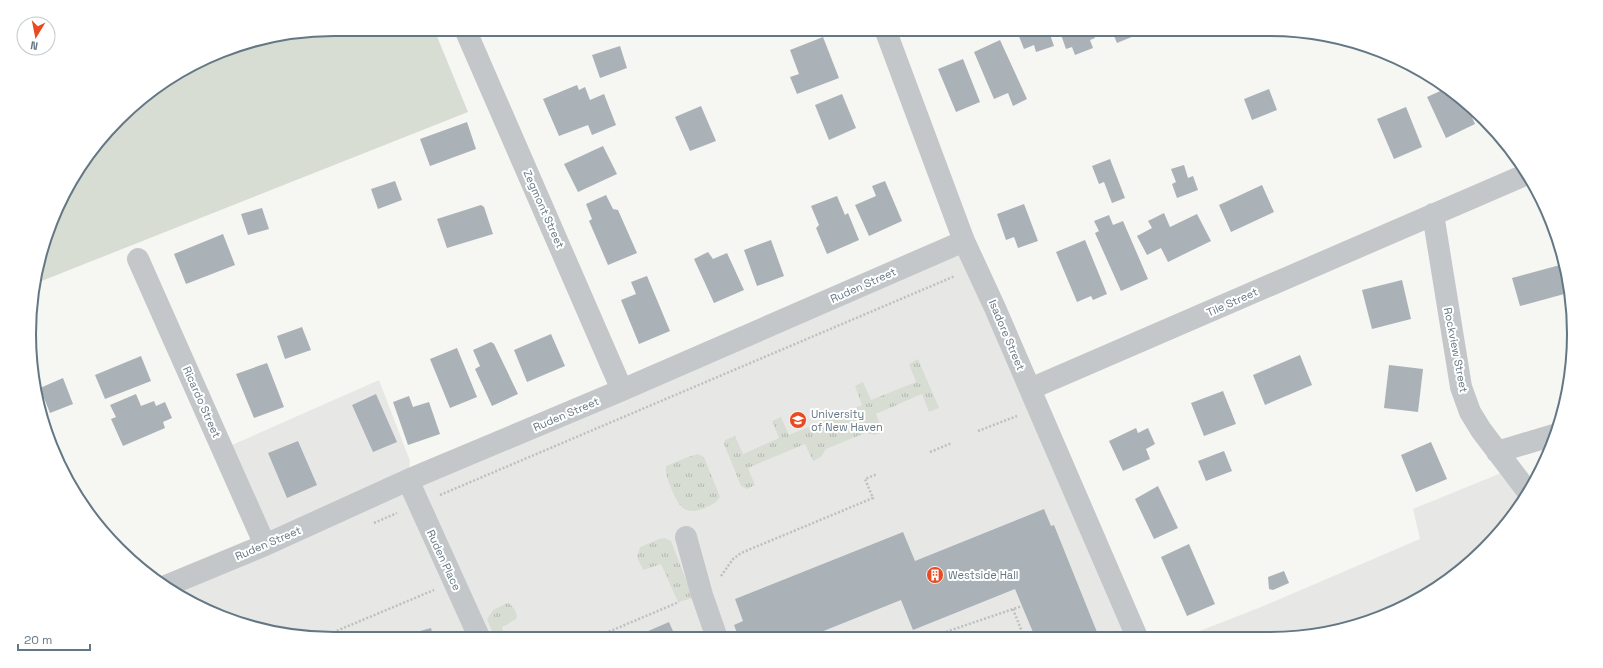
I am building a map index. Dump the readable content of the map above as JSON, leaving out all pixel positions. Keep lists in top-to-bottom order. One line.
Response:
{"streets":{"street":["Zegmont Street","Ruden Street","Tile Street","Isadore Street","Rockview Street","Ricardo Street","Ruden Place"]},"crossings":[["Zegmont Street","Ruden Street"],["Ruden Street","Isadore Street"],["Ruden Street","Ricardo Street"],["Ruden Street","Ruden Place"],["Tile Street","Isadore Street"],["Tile Street","Rockview Street"]],"places":{"school or university":["University of New Haven"],"building":["Westside Hall"]},"scale_bar":"20 m","north":"bottom"}
